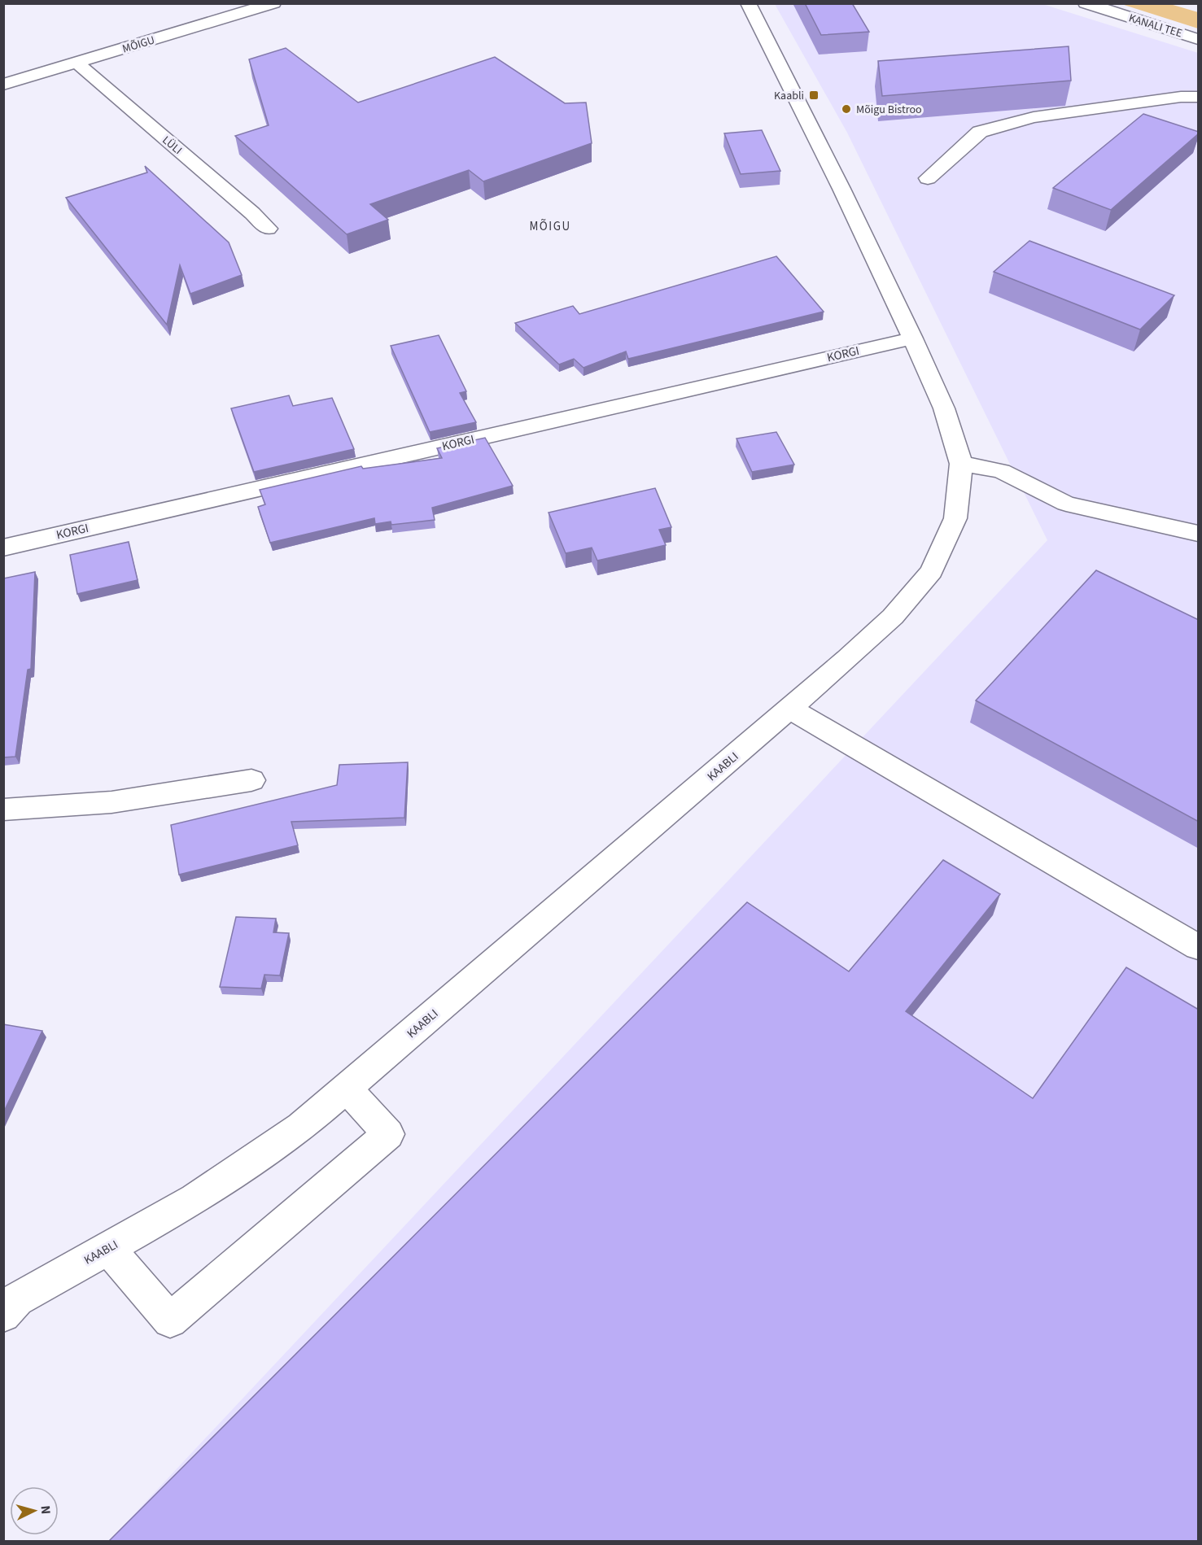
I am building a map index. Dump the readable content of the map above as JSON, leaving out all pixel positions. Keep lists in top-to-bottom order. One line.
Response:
{"streets":{"street":["KANALI TEE","MÕIGU","LÜLI","KORGI","KAABLI"]},"crossings":[["MÕIGU","LÜLI"],["KORGI","KAABLI"]],"districts":["MÕIGU"],"places":{"transit":["Kaabli"],"other":["Mõigu Bistroo"]},"north":"right"}
